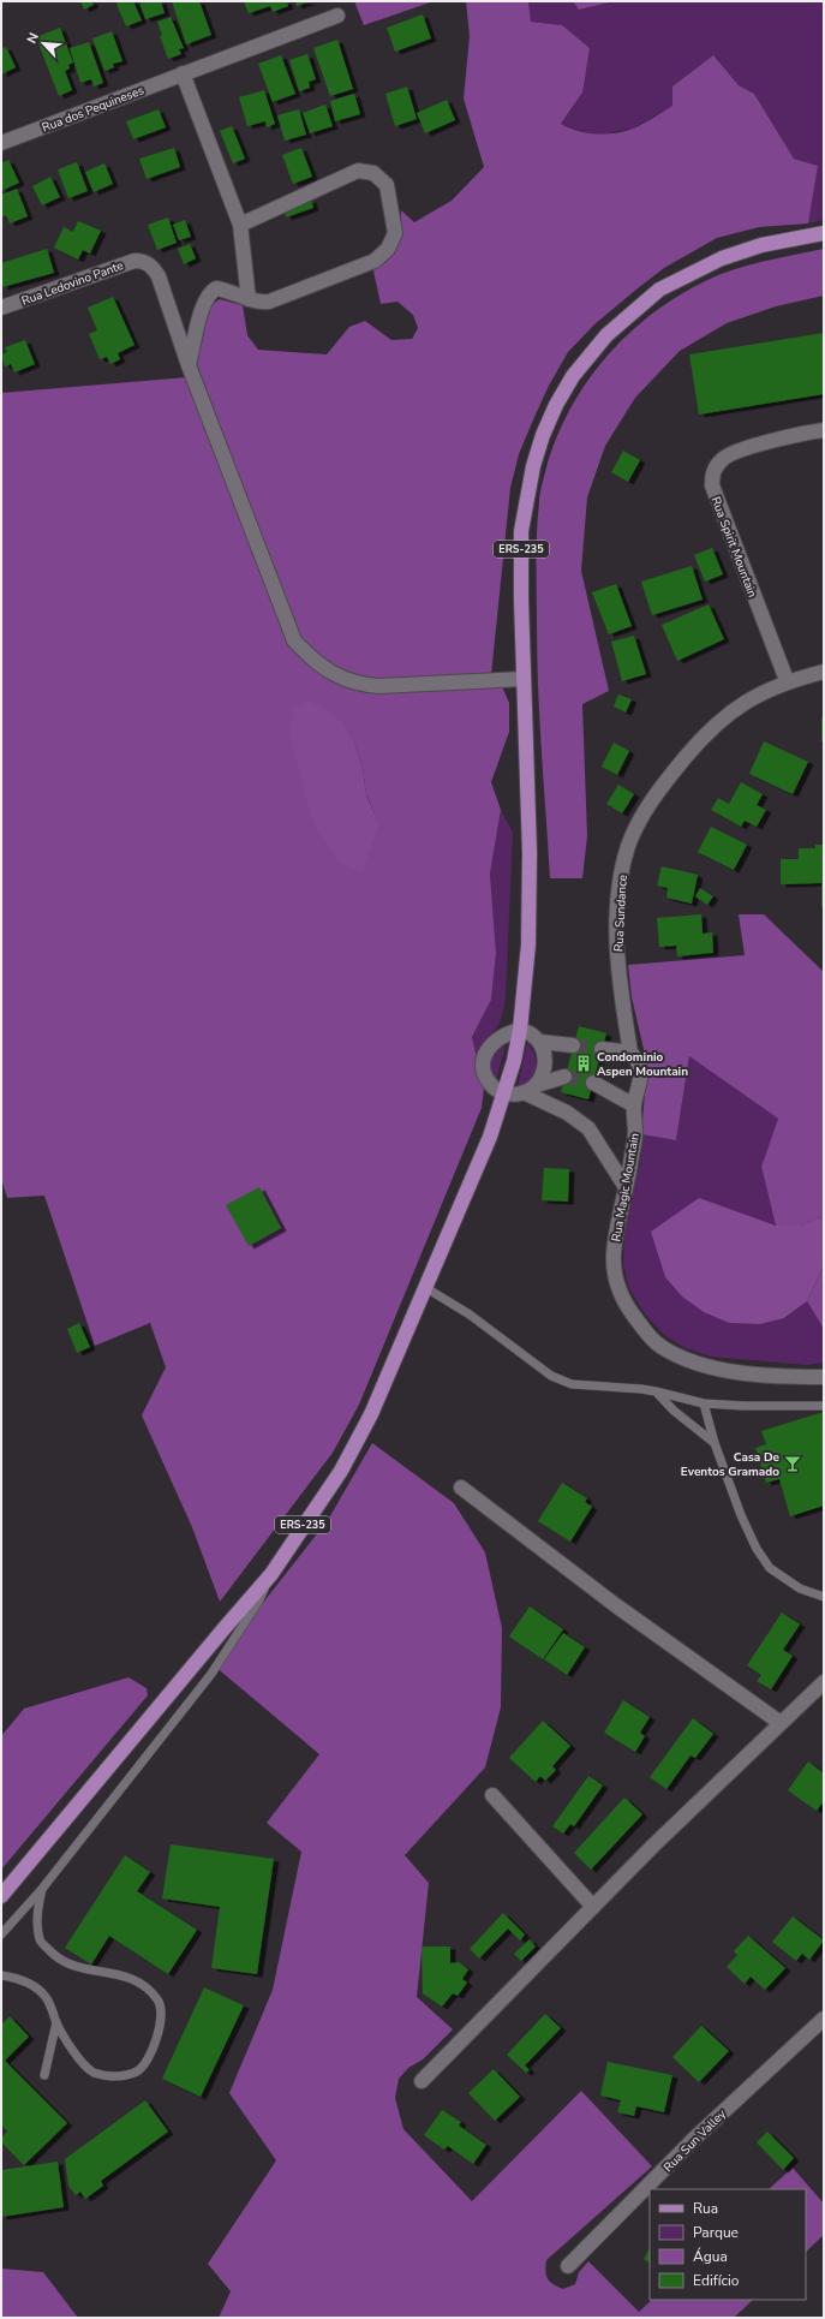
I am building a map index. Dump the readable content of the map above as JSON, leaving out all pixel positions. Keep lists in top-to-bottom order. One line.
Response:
{"streets":{"main road":["ERS-235"],"street":["Rua dos Pequineses","Rua Ledovino Pante","Rua Spirit Mountain","Rua Sundance","Rua Magic Mountain","Rua Sun Valley"]},"crossings":[["Rua Spirit Mountain","Rua Sundance"],["Rua Sundance","Rua Magic Mountain"]],"places":{"building":["Condominio Aspen Mountain"],"bar":["Casa De Eventos Gramado"]},"legend":["Rua","Parque","Água","Edifício"],"north":"top left"}
